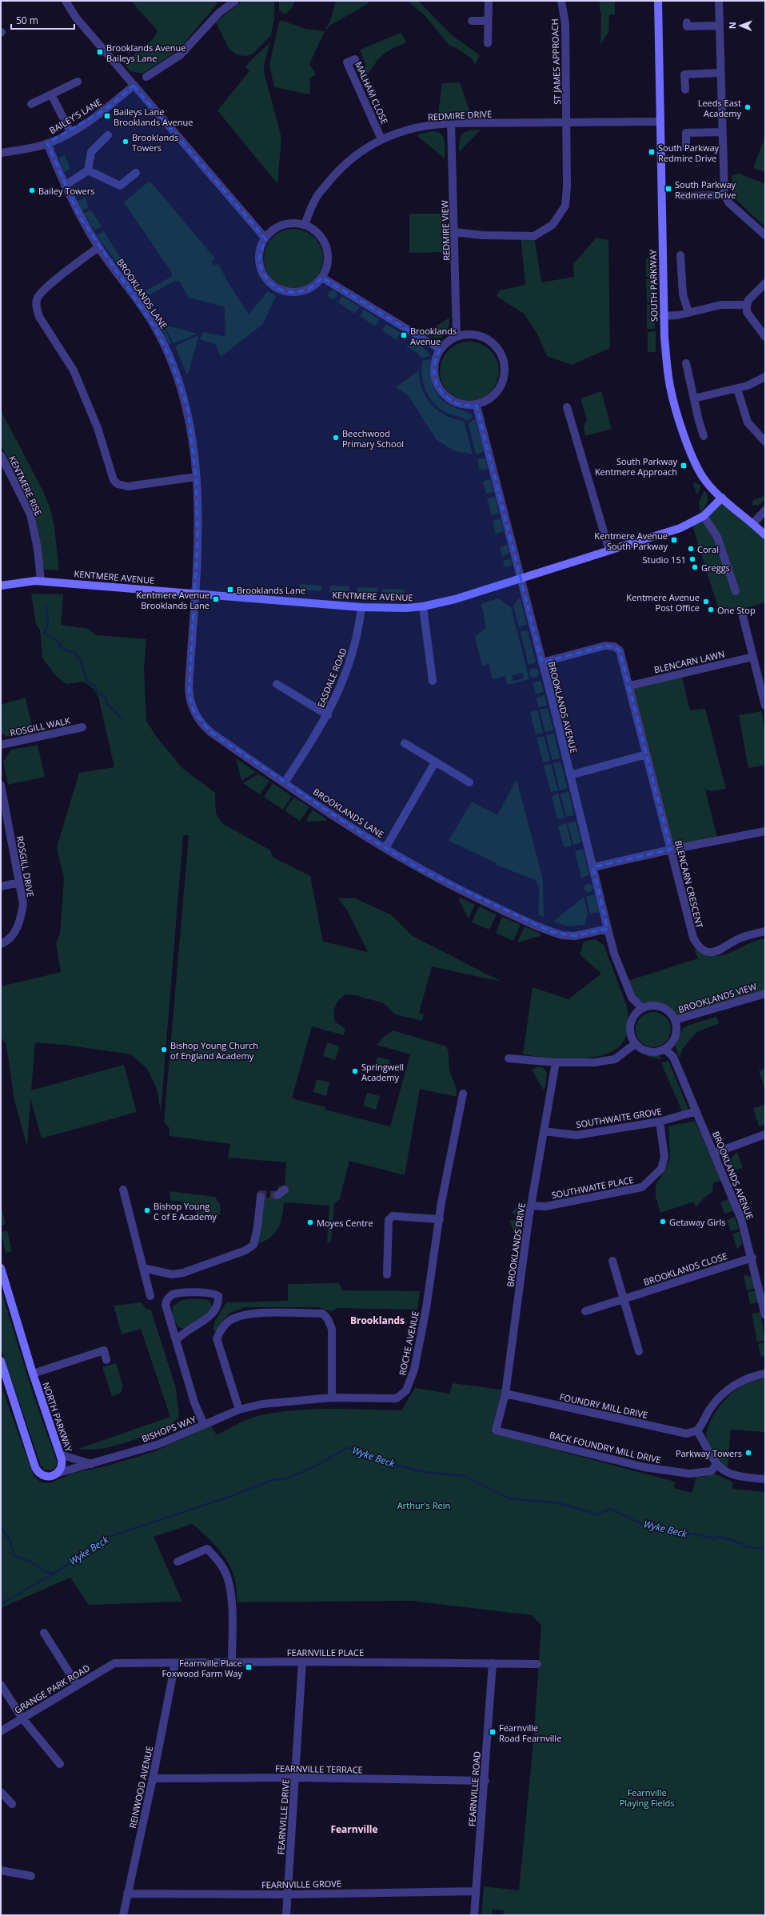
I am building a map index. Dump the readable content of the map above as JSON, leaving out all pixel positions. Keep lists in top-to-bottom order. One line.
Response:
{"streets":{"street":["ST JAMES APPROACH","MALHAM CLOSE","REDMIRE DRIVE","BAILEY'S LANE","REDMIRE VIEW","SOUTH PARKWAY","BROOKLANDS LANE","KENTMERE RISE","KENTMERE AVENUE","BLENCARN LAWN","EASDALE ROAD","BROOKLANDS AVENUE","ROSGILL WALK","ROSGILL DRIVE","BLENCARN CRESCENT","BROOKLANDS VIEW","SOUTHWAITE GROVE","SOUTHWAITE PLACE","BROOKLANDS DRIVE","BROOKLANDS CLOSE","ROCHE AVENUE","FOUNDRY MILL DRIVE","NORTH PARKWAY","BISHOPS WAY","BACK FOUNDRY MILL DRIVE","FEARNVILLE PLACE","GRANGE PARK ROAD","FEARNVILLE TERRACE","REINWOOD AVENUE","FEARNVILLE ROAD","FEARNVILLE DRIVE","FEARNVILLE GROVE"]},"crossings":[["ST JAMES APPROACH","REDMIRE DRIVE"],["ST JAMES APPROACH","REDMIRE VIEW"],["MALHAM CLOSE","REDMIRE DRIVE"],["REDMIRE DRIVE","REDMIRE VIEW"],["REDMIRE DRIVE","SOUTH PARKWAY"],["BAILEY'S LANE","BROOKLANDS LANE"],["REDMIRE VIEW","BROOKLANDS AVENUE"],["SOUTH PARKWAY","KENTMERE AVENUE"],["BROOKLANDS LANE","KENTMERE AVENUE"],["BROOKLANDS LANE","EASDALE ROAD"],["BROOKLANDS LANE","BROOKLANDS AVENUE"],["KENTMERE RISE","KENTMERE AVENUE"],["KENTMERE AVENUE","EASDALE ROAD"],["KENTMERE AVENUE","BROOKLANDS AVENUE"],["BLENCARN LAWN","BLENCARN CRESCENT"],["BROOKLANDS AVENUE","BLENCARN CRESCENT"],["BROOKLANDS AVENUE","BROOKLANDS VIEW"],["BROOKLANDS AVENUE","SOUTHWAITE GROVE"],["BROOKLANDS AVENUE","BROOKLANDS CLOSE"],["SOUTHWAITE GROVE","SOUTHWAITE PLACE"],["SOUTHWAITE GROVE","BROOKLANDS DRIVE"],["SOUTHWAITE PLACE","BROOKLANDS DRIVE"],["BROOKLANDS DRIVE","FOUNDRY MILL DRIVE"],["BROOKLANDS DRIVE","BACK FOUNDRY MILL DRIVE"],["ROCHE AVENUE","BISHOPS WAY"],["NORTH PARKWAY","BISHOPS WAY"],["FEARNVILLE PLACE","GRANGE PARK ROAD"],["FEARNVILLE PLACE","REINWOOD AVENUE"],["FEARNVILLE PLACE","FEARNVILLE ROAD"],["FEARNVILLE PLACE","FEARNVILLE DRIVE"],["FEARNVILLE TERRACE","REINWOOD AVENUE"],["FEARNVILLE TERRACE","FEARNVILLE ROAD"],["FEARNVILLE TERRACE","FEARNVILLE DRIVE"],["REINWOOD AVENUE","FEARNVILLE GROVE"],["FEARNVILLE ROAD","FEARNVILLE GROVE"],["FEARNVILLE DRIVE","FEARNVILLE GROVE"]],"districts":["Brooklands","Fearnville"],"water":["Wyke Beck"],"parks":["Arthur's Rein","Fearnville Playing Fields"],"places":{"transit":["Brooklands Avenue Baileys Lane","Baileys Lane Brooklands Avenue","South Parkway Redmire Drive","South Parkway Redmere Drive","Brooklands Avenue","South Parkway Kentmere Approach","Kentmere Avenue South Parkway","Brooklands Lane","Kentmere Avenue Brooklands Lane","Fearnville Place Foxwood Farm Way","Fearnville Road Fearnville"],"other":["Leeds East Academy","Brooklands Towers","Bailey Towers","Beechwood Primary School","Coral","Studio 151","Greggs","Kentmere Avenue Post Office","One Stop","Bishop Young Church of England Academy","Springwell Academy","Bishop Young C of E Academy","Getaway Girls","Moyes Centre","Parkway Towers"]},"scale_bar":"50 m","north":"left"}
